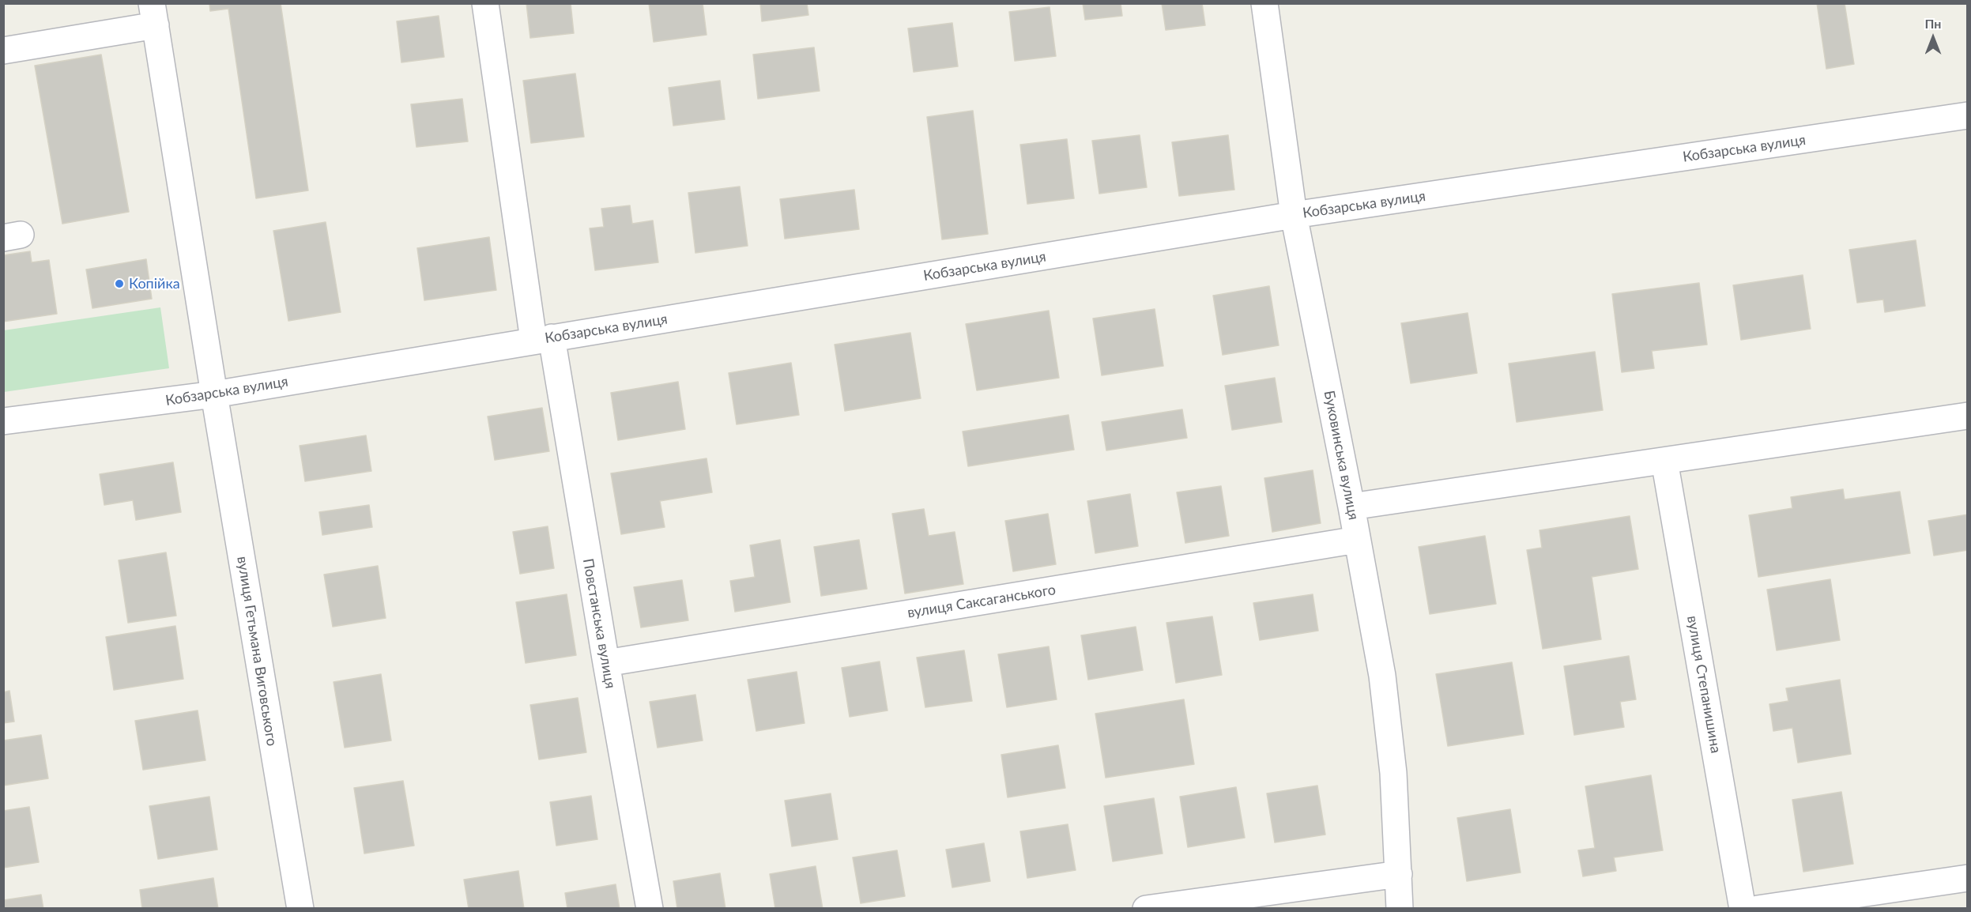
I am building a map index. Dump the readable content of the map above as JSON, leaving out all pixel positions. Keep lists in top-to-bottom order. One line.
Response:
{"streets":{"street":["Кобзарська вулиця","Буковинська вулиця","вулиця Саксаганського","Повстанська вулиця","вулиця Гетьмана Виговського","вулиця Степанишина"]},"crossings":[["Кобзарська вулиця","Буковинська вулиця"],["Кобзарська вулиця","Повстанська вулиця"],["Кобзарська вулиця","вулиця Гетьмана Виговського"],["Буковинська вулиця","вулиця Саксаганського"],["вулиця Саксаганського","Повстанська вулиця"]],"places":["Копійка"],"north":"top"}
